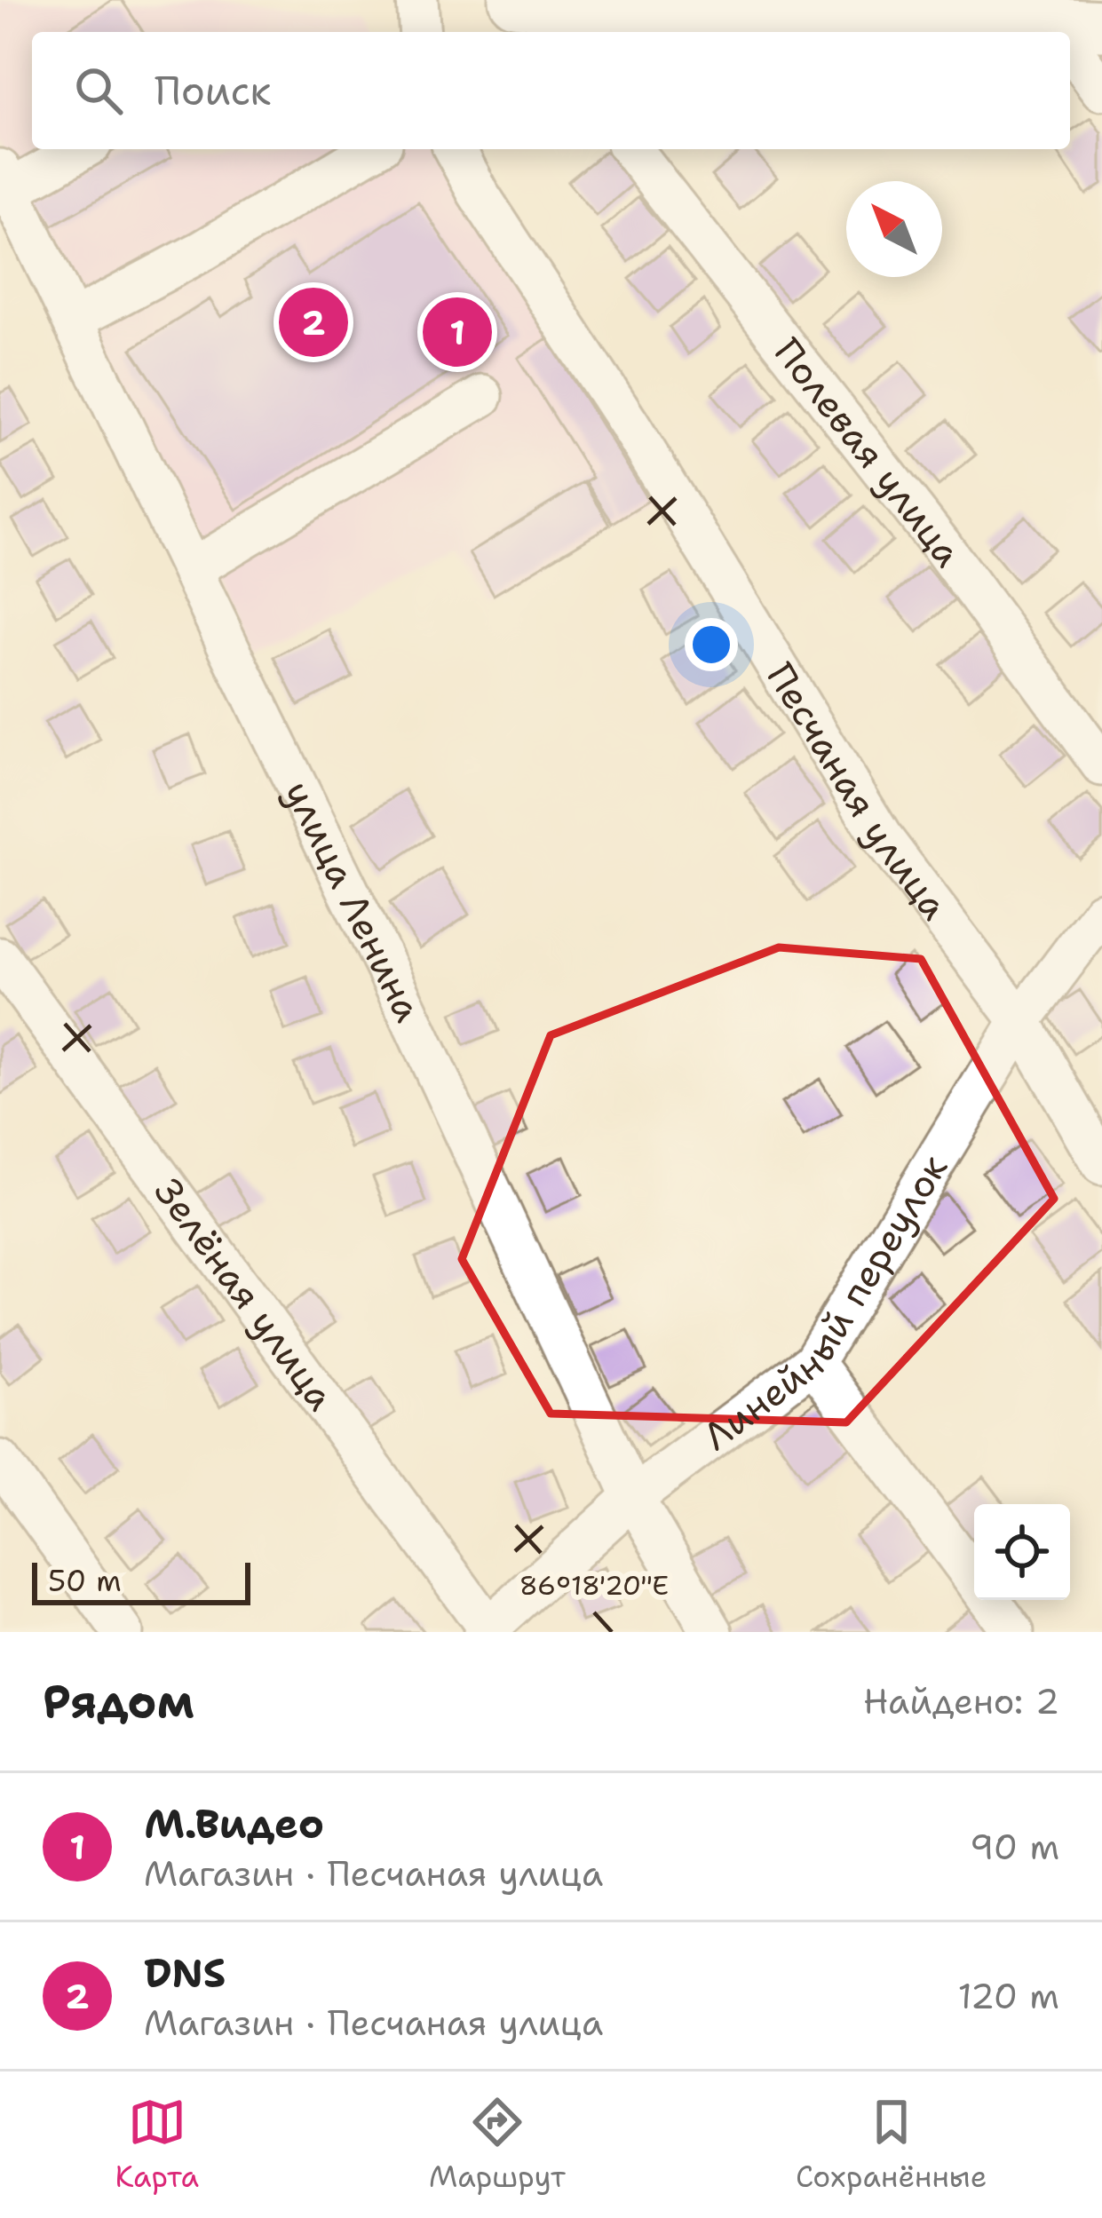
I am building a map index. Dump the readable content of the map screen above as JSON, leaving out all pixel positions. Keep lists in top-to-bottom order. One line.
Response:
{"streets":{"street":["Полевая улица","Песчаная улица","улица Ленина","Зелёная улица","Линейный переулок"]},"crossings":[["Песчаная улица","Линейный переулок"],["улица Ленина","Линейный переулок"],["Зелёная улица","Линейный переулок"]],"scale_bar":"50 m","north":"top left","page":{"search":"Поиск","pins":["2","1"],"scale":"50 m","heading":["Рядом","Найдено: 2"],"list":[{"mark":"1","name":"М.Видео","note":"Магазин · Песчаная улица","value":"90 m"},{"mark":"2","name":"DNS","note":"Магазин · Песчаная улица","value":"120 m"}],"nav":["Карта","Маршрут","Сохранённые"]},"coordinates":["86°18'20\"E"]}
